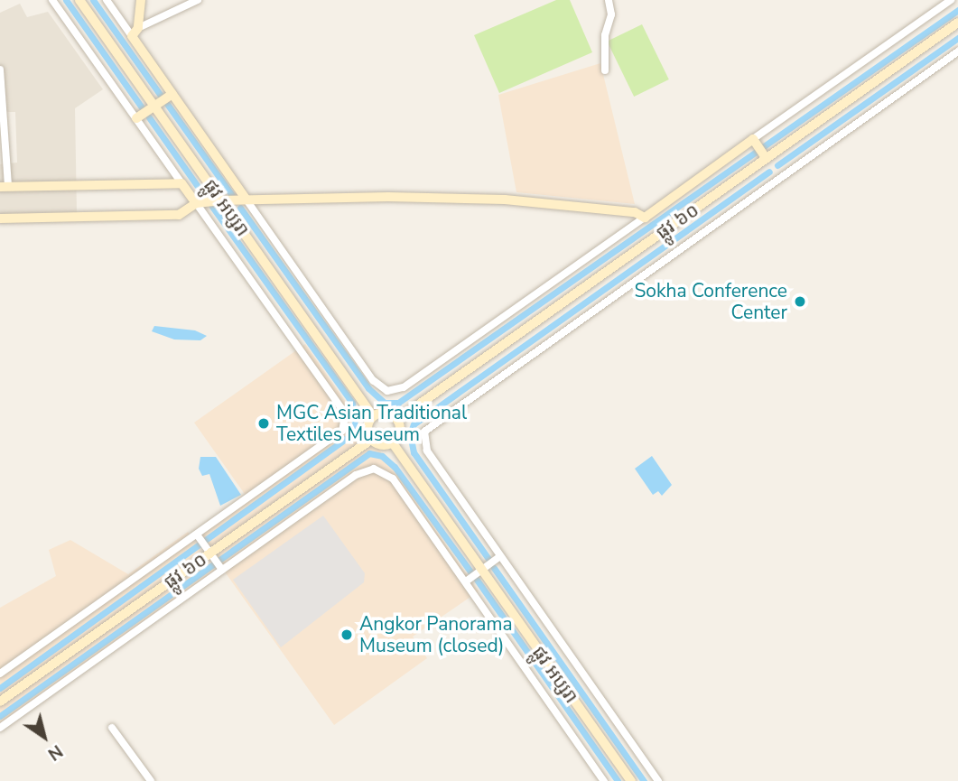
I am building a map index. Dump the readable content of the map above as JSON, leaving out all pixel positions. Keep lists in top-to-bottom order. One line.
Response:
{"streets":{"main road":["ផ្លូវ អប្សរា","ផ្លូវ ៦០"]},"crossings":[["ផ្លូវ អប្សរា","ផ្លូវ ៦០"]],"places":["Sokha Conference Center","MGC Asian Traditional Textiles Museum","Angkor Panorama Museum (closed)"],"north":"bottom right"}
